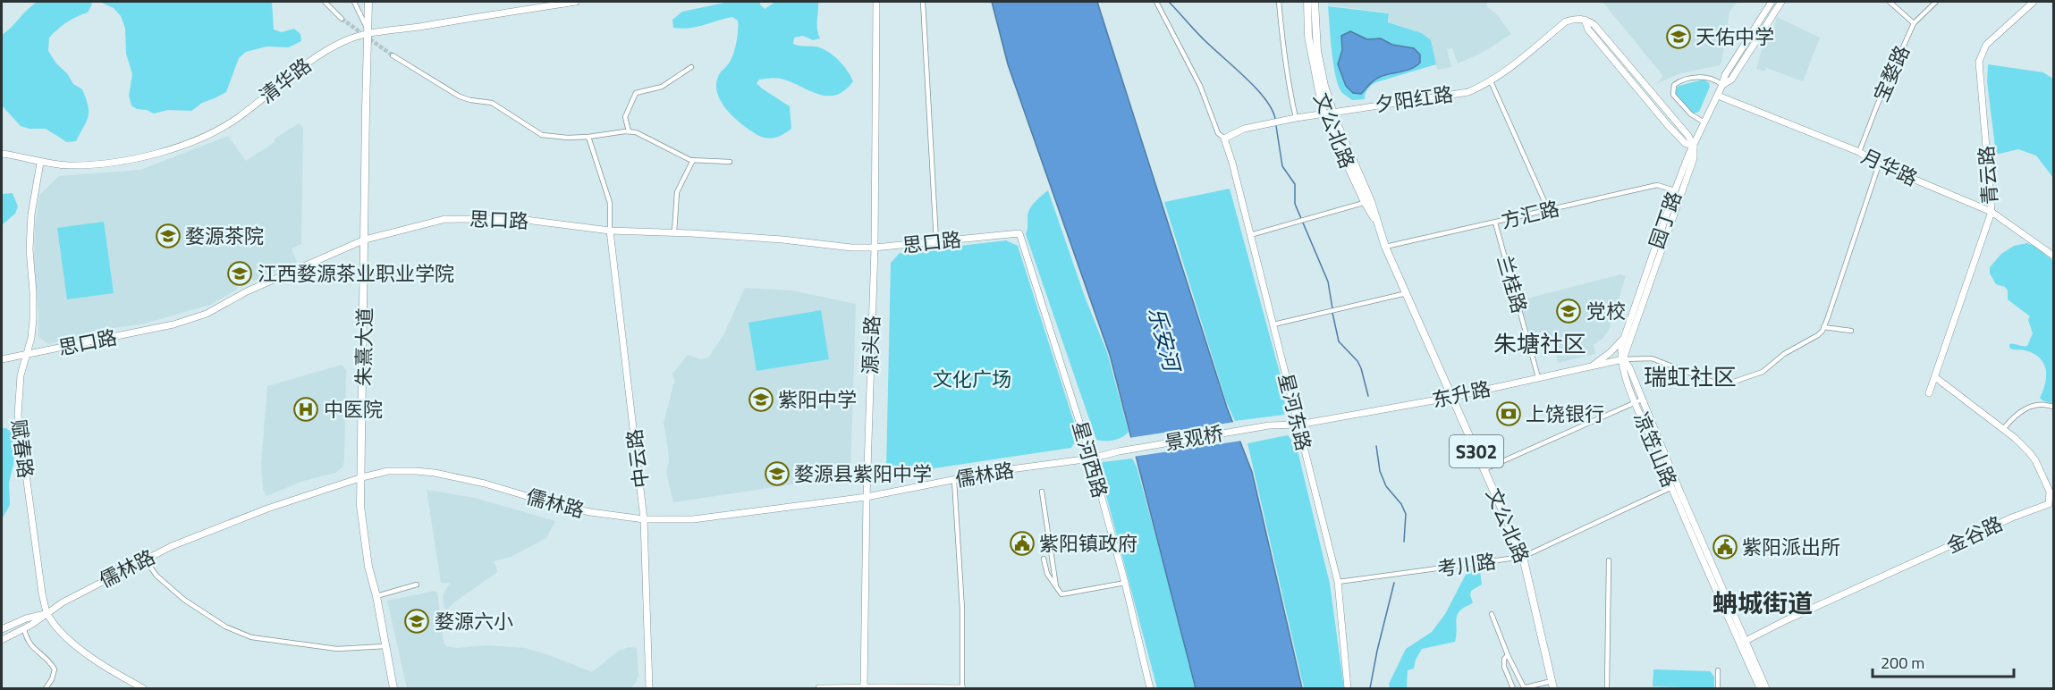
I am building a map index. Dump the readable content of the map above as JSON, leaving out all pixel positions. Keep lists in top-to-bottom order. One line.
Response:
{"streets":{"main road":["文公北路","朱熹大道","S302"],"street":["宝婺路","清华路","夕阳红路","月华路","青云路","方汇路","思口路","园丁路","兰桂路","源头路","东升路","星河东路","景观桥","赋春路","凉笠山路","中云路","星河西路","儒林路","金谷路","考川路"]},"crossings":[["宝婺路","月华路"],["清华路","朱熹大道"],["清华路","赋春路"],["夕阳红路","文公北路"],["夕阳红路","园丁路"],["夕阳红路","星河东路"],["文公北路","方汇路"],["文公北路","东升路"],["文公北路","考川路"],["月华路","青云路"],["月华路","园丁路"],["青云路","金谷路"],["方汇路","园丁路"],["方汇路","兰桂路"],["思口路","源头路"],["思口路","朱熹大道"],["思口路","赋春路"],["思口路","中云路"],["思口路","星河西路"],["园丁路","东升路"],["园丁路","凉笠山路"],["兰桂路","东升路"],["源头路","儒林路"],["朱熹大道","儒林路"],["东升路","星河东路"],["东升路","景观桥"],["东升路","凉笠山路"],["星河东路","景观桥"],["星河东路","考川路"],["景观桥","星河西路"],["景观桥","儒林路"],["赋春路","儒林路"],["凉笠山路","金谷路"],["凉笠山路","考川路"],["中云路","儒林路"],["星河西路","儒林路"]],"districts":["朱塘社区","瑞虹社区","蚺城街道"],"water":["乐安河"],"parks":["文化广场"],"places":{"school or university":["天佑中学","婺源茶院","江西婺源茶业职业学院","党校","紫阳中学","婺源县紫阳中学","婺源六小"],"hospital":["中医院"],"bank":["上饶银行"],"public building":["紫阳镇政府","紫阳派出所"]},"scale_bar":"200 m"}
